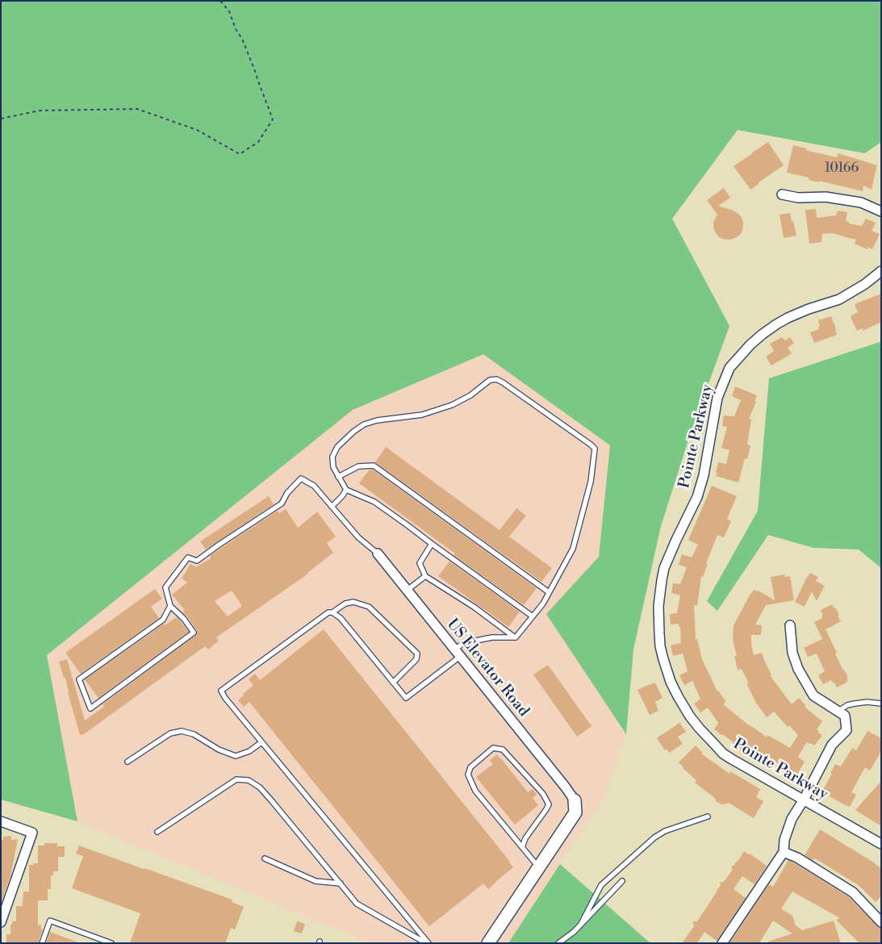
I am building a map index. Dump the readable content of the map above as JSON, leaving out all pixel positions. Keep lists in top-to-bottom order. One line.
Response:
{"streets":{"street":["Pointe Parkway","US Elevator Road"]},"house_numbers":["10166"]}
